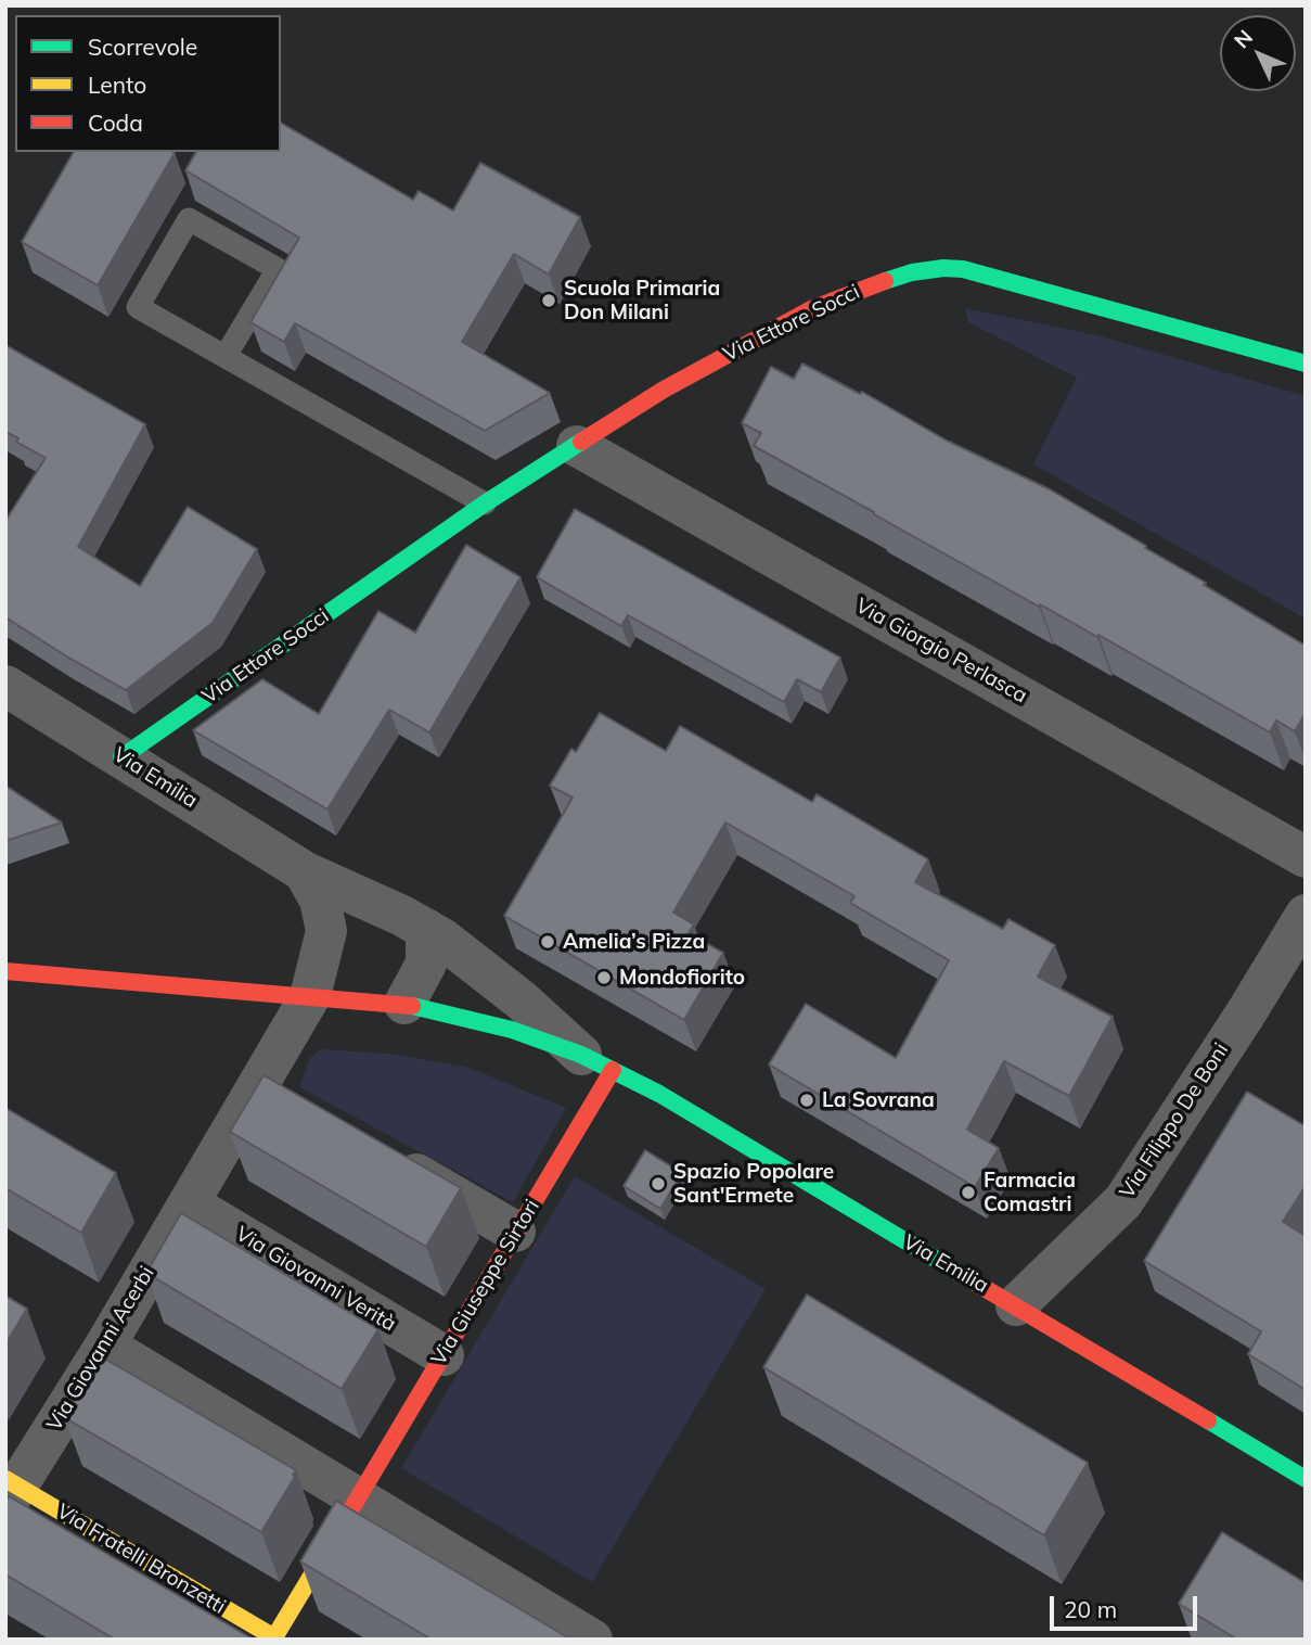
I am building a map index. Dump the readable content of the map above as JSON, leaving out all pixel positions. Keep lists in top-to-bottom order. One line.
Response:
{"streets":{"street":["Via Ettore Socci","Via Giorgio Perlasca","Via Emilia","Via Filippo De Boni","Via Giovanni Verità","Via Giuseppe Sirtori","Via Giovanni Acerbi","Via Fratelli Bronzetti"]},"crossings":[["Via Ettore Socci","Via Giorgio Perlasca"],["Via Ettore Socci","Via Emilia"],["Via Emilia","Via Filippo De Boni"],["Via Emilia","Via Giuseppe Sirtori"],["Via Emilia","Via Giovanni Acerbi"],["Via Giovanni Verità","Via Giuseppe Sirtori"],["Via Giovanni Verità","Via Giovanni Acerbi"],["Via Giuseppe Sirtori","Via Fratelli Bronzetti"],["Via Giovanni Acerbi","Via Fratelli Bronzetti"]],"places":["Scuola Primaria Don Milani","Amelia’s Pizza","Mondofiorito","La Sovrana","Spazio Popolare Sant'Ermete","Farmacia Comastri"],"legend":["Scorrevole","Lento","Coda"],"scale_bar":"20 m","north":"top left"}
